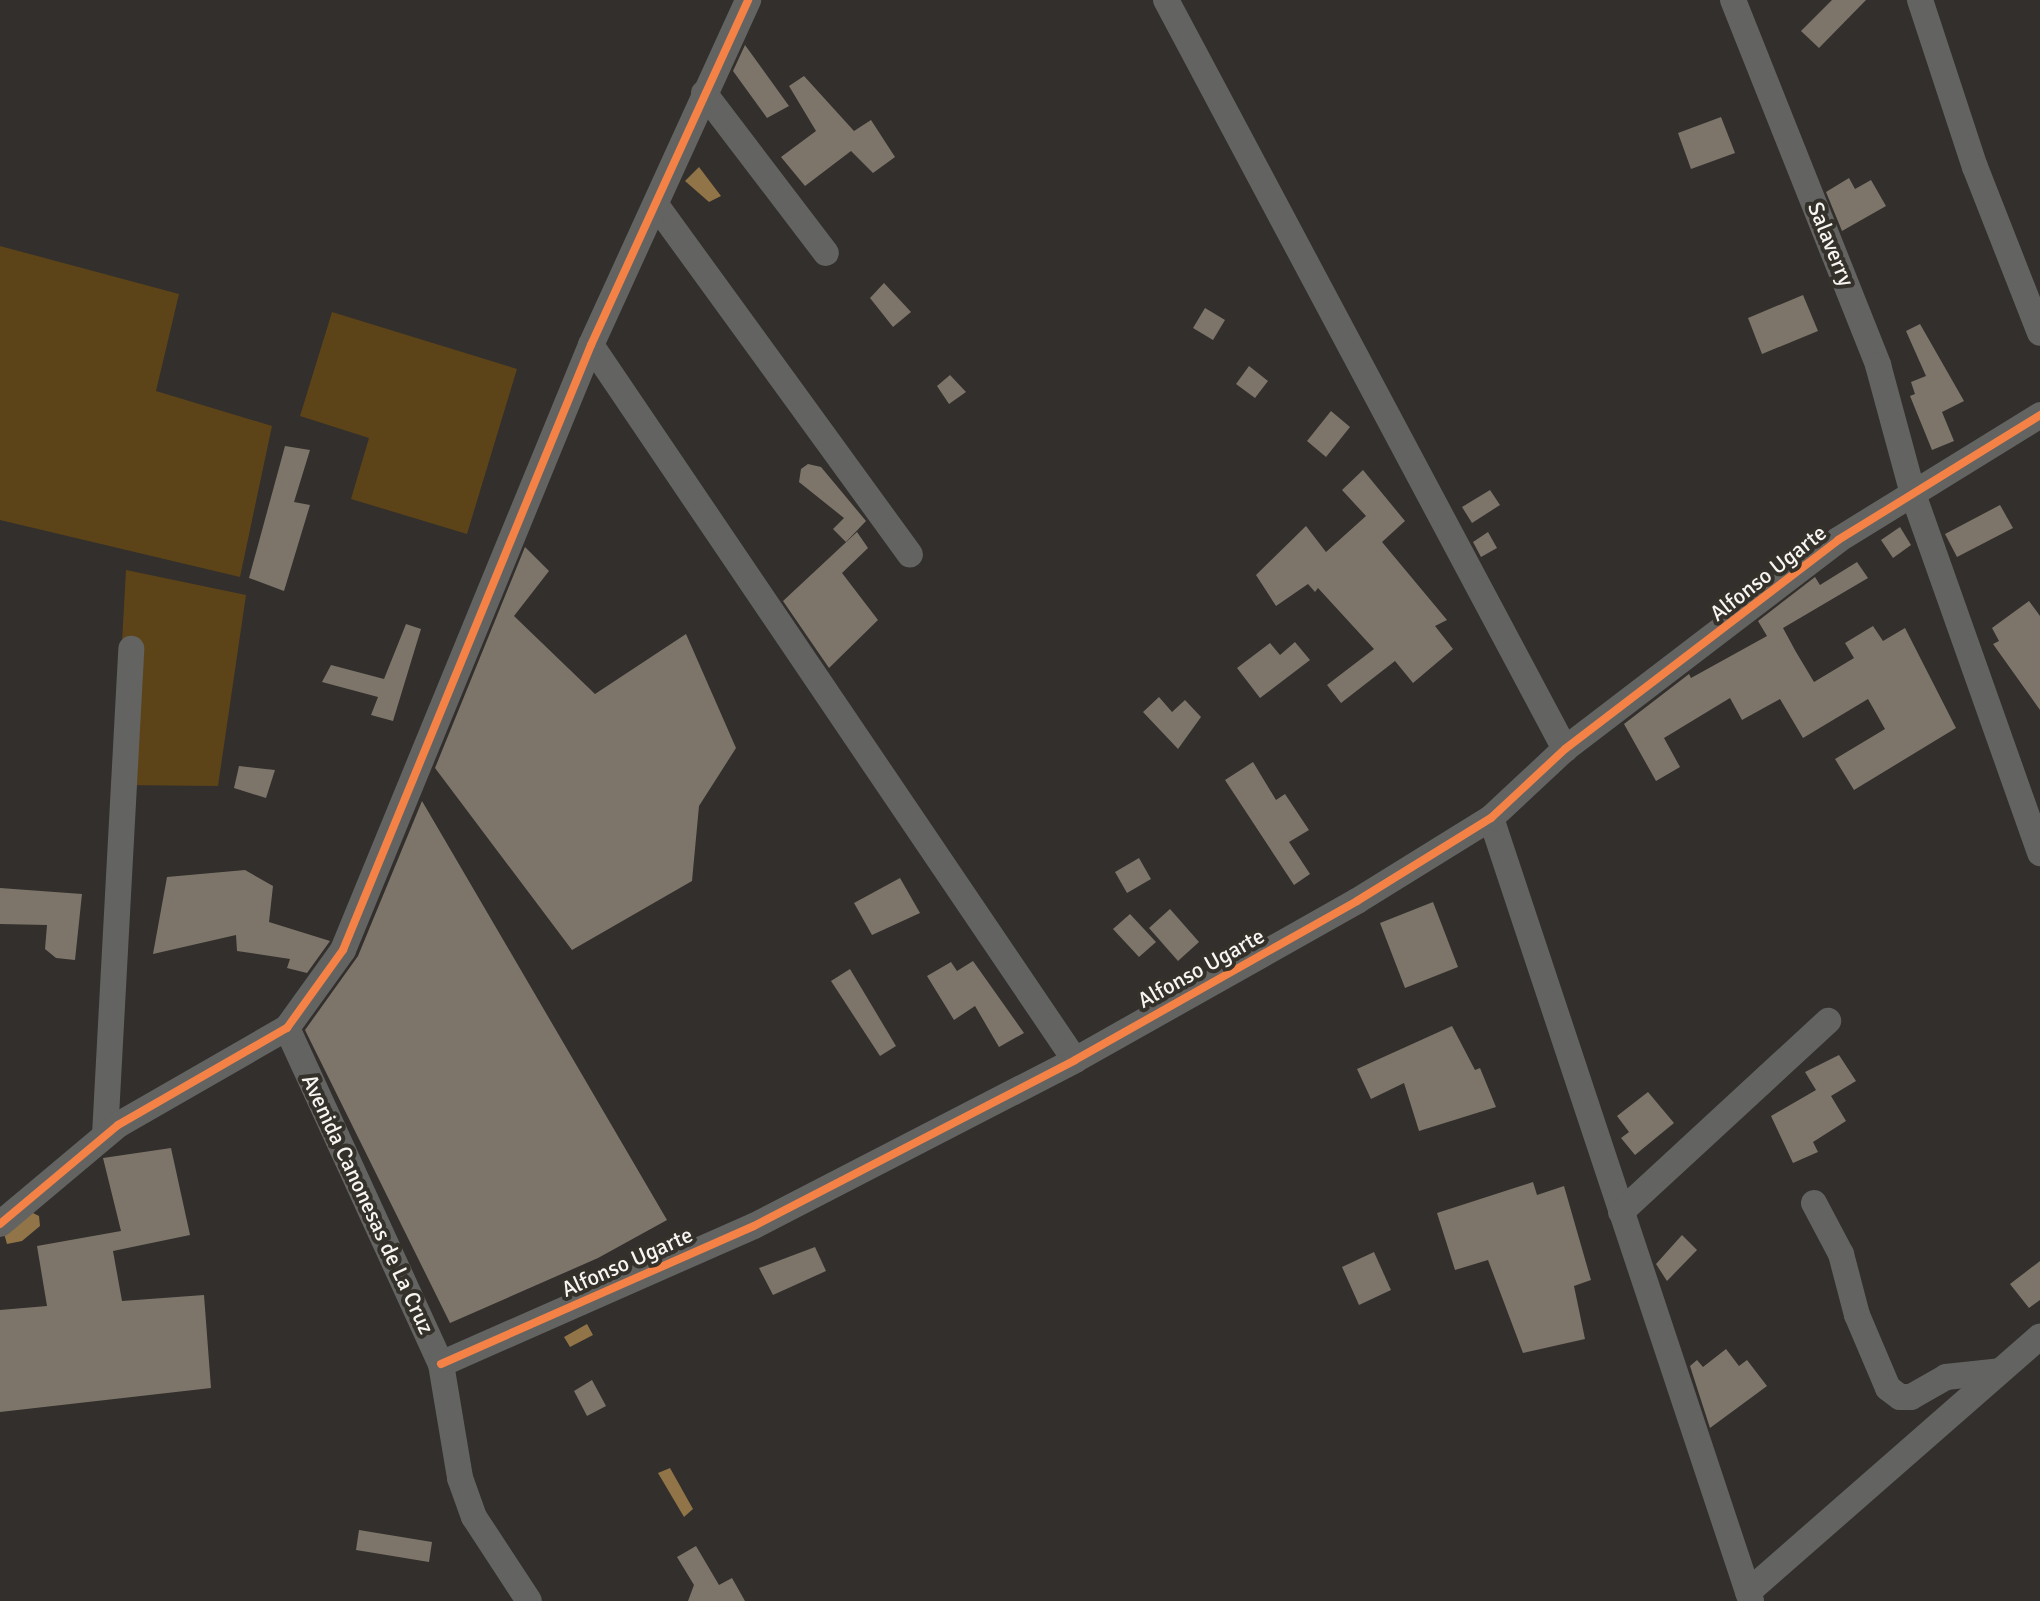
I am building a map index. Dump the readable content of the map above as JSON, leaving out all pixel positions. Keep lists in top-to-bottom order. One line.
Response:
{"streets":{"street":["Salaverry","Alfonso Ugarte","Avenida Canonesas de La Cruz"]},"crossings":[["Salaverry","Alfonso Ugarte"],["Alfonso Ugarte","Avenida Canonesas de La Cruz"]]}
